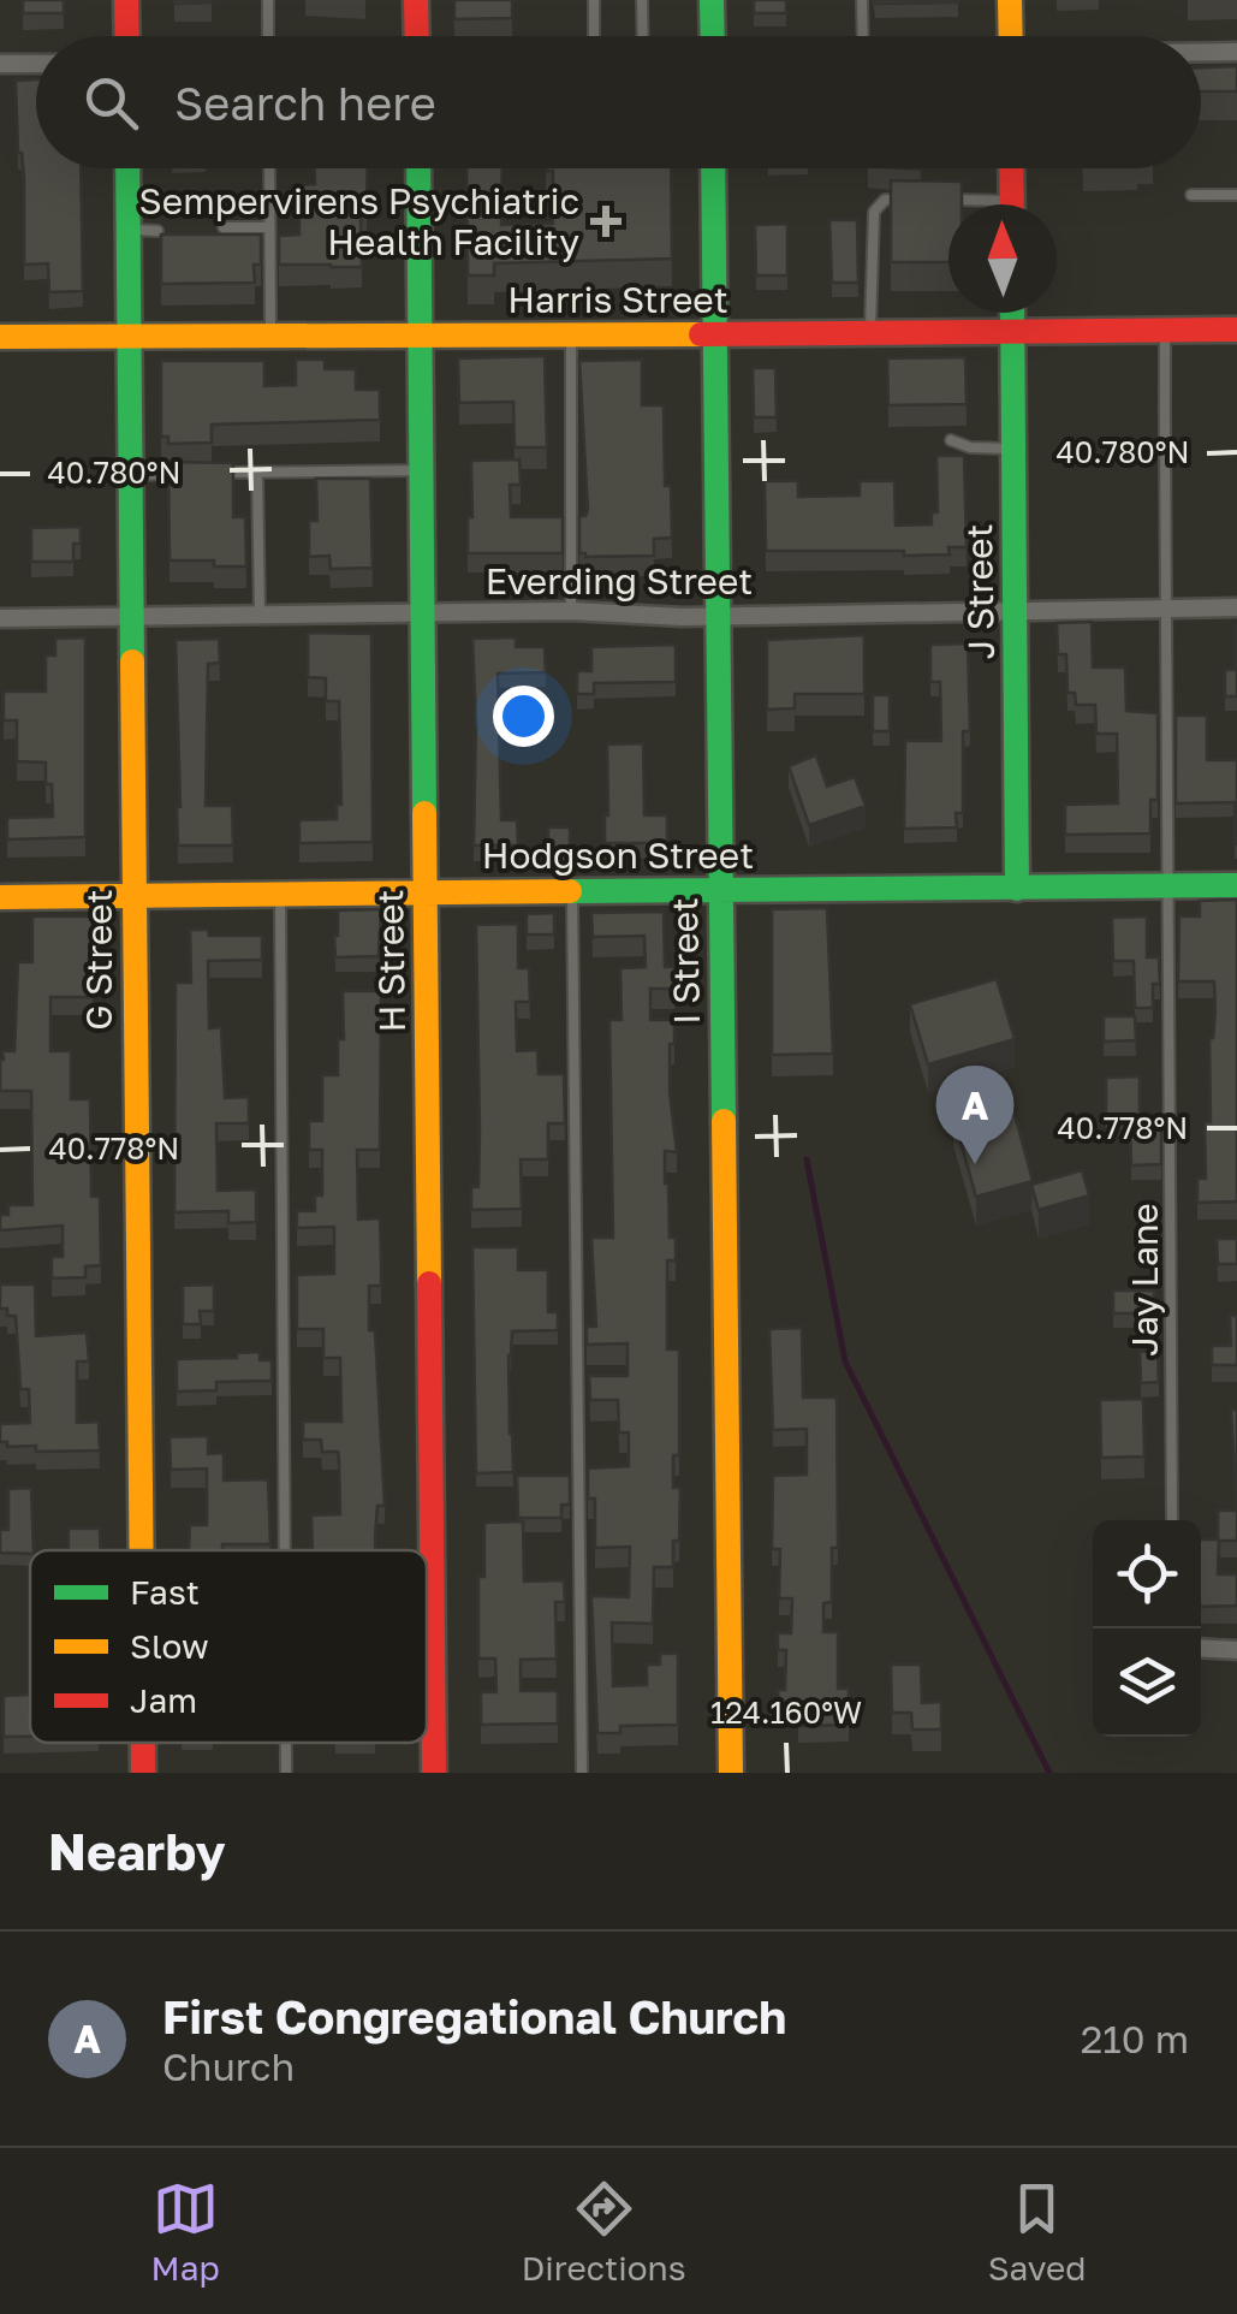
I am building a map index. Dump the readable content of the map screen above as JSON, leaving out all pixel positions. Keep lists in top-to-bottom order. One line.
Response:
{"streets":{"street":["Harris Street","Everding Street","J Street","Hodgson Street","G Street","H Street","I Street"],"lane":["Jay Lane"]},"crossings":[["Harris Street","J Street"],["Harris Street","G Street"],["Harris Street","H Street"],["Harris Street","I Street"],["Harris Street","Jay Lane"],["Everding Street","J Street"],["Everding Street","G Street"],["Everding Street","H Street"],["Everding Street","I Street"],["Everding Street","Jay Lane"],["J Street","Hodgson Street"],["Hodgson Street","G Street"],["Hodgson Street","H Street"],["Hodgson Street","I Street"],["Hodgson Street","Jay Lane"]],"places":{"health":["Sempervirens Psychiatric Health Facility"]},"legend":["Fast","Slow","Jam"],"north":"top","page":{"search":"Search here","pins":"A","heading":"Nearby","list":[{"mark":"A","name":"First Congregational Church","note":"Church","value":"210 m"}],"nav":["Map","Directions","Saved"]},"coordinates":["40.780°N","40.778°N","124.160°W"]}
